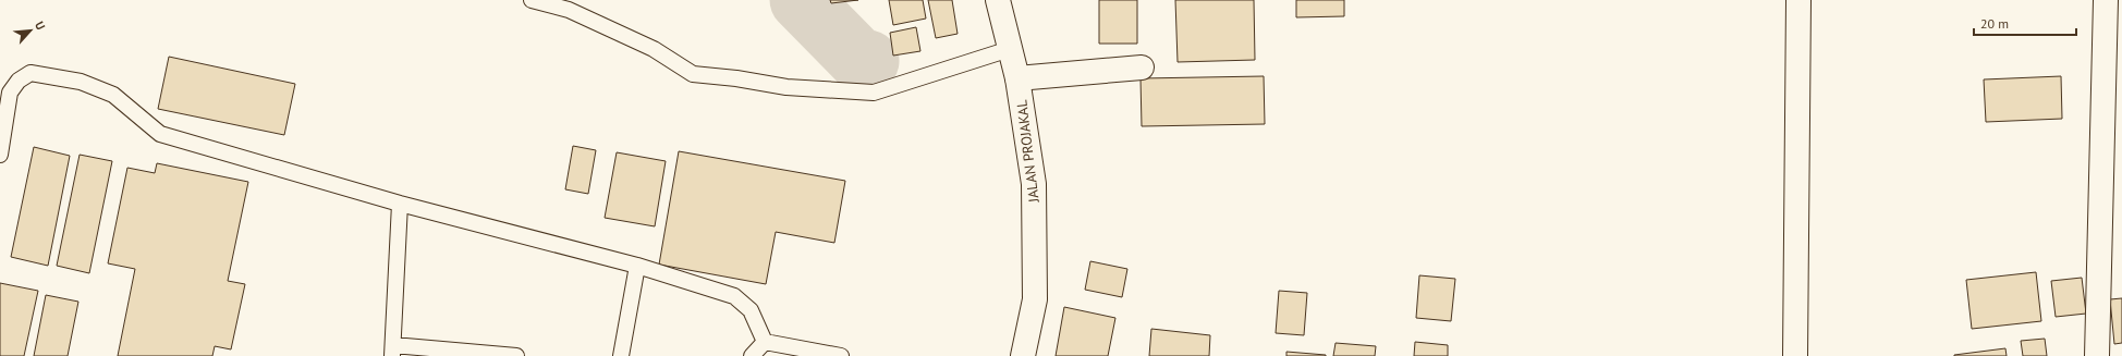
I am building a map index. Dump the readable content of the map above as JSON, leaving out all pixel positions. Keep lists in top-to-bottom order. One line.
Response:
{"streets":{"street":["JALAN PROJAKAL"]},"scale_bar":"20 m","north":"top right"}
